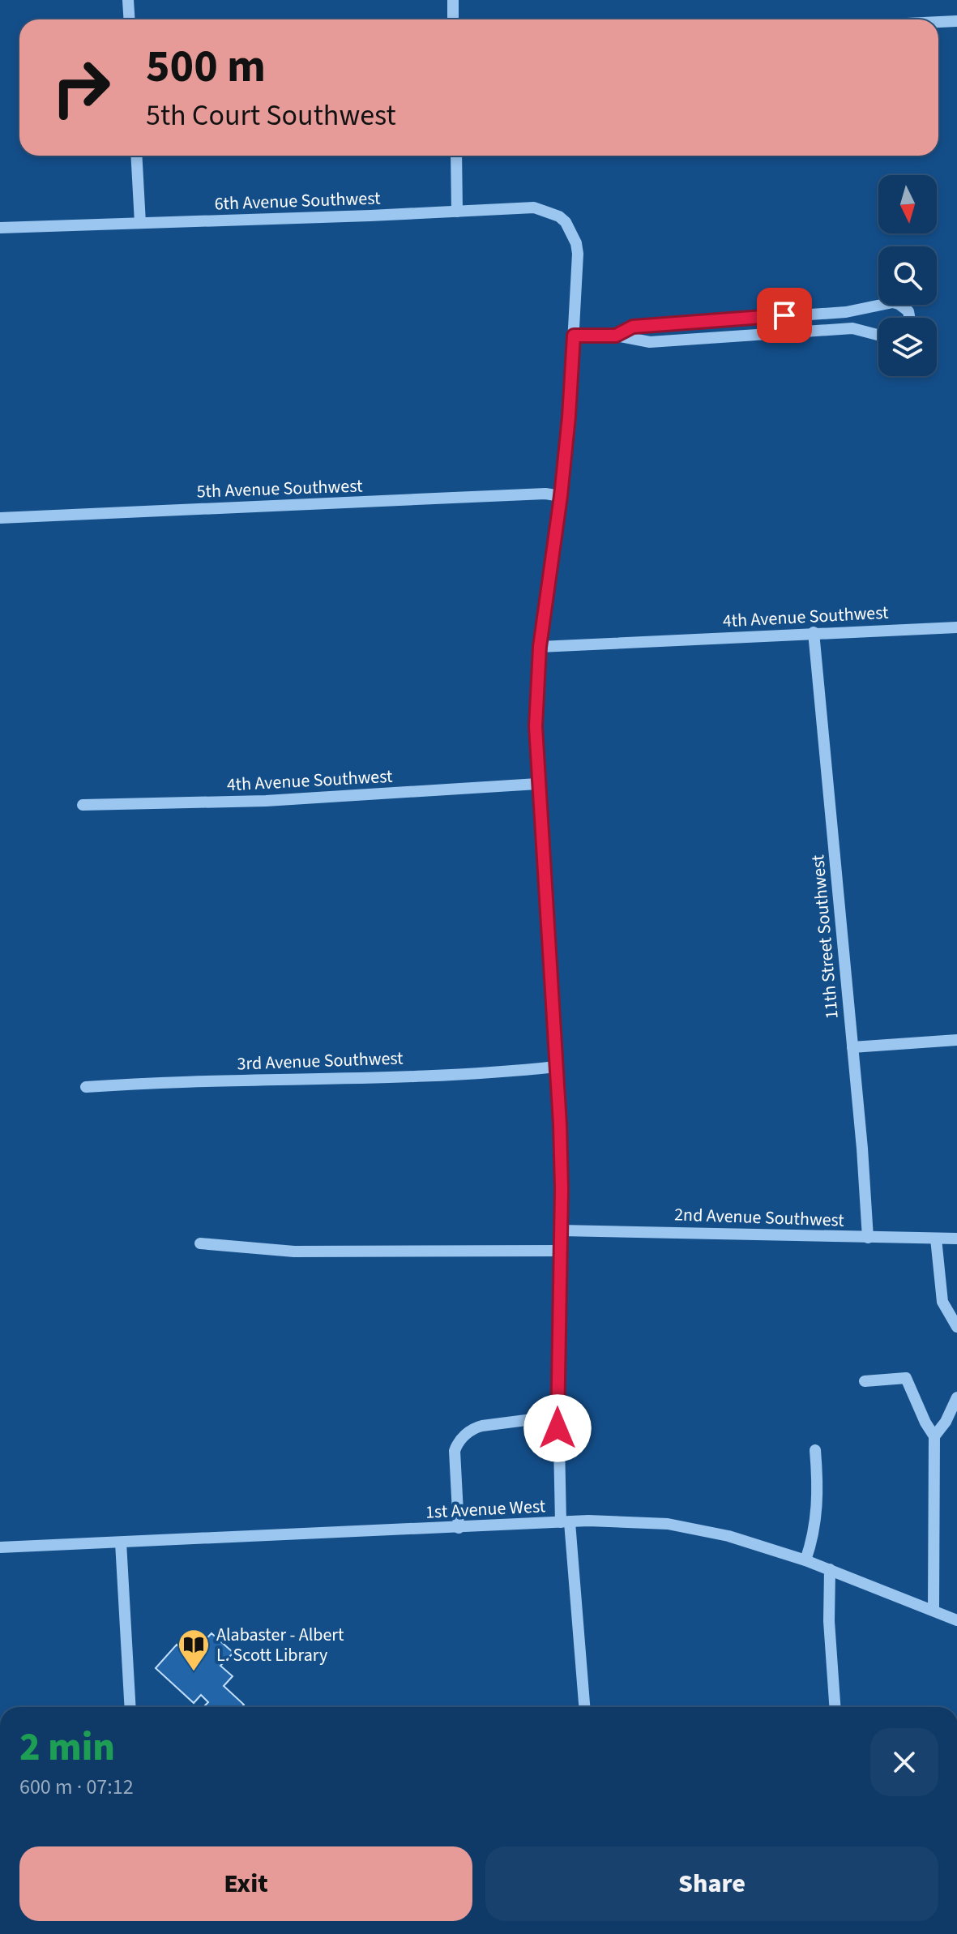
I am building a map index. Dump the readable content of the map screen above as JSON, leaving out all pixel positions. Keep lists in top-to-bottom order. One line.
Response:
{"streets":{"street":["6th Avenue Southwest","5th Avenue Southwest","4th Avenue Southwest","11th Street Southwest","3rd Avenue Southwest","2nd Avenue Southwest","1st Avenue West"]},"crossings":[["4th Avenue Southwest","11th Street Southwest"],["11th Street Southwest","2nd Avenue Southwest"]],"places":{"library":["Alabaster - Albert L. Scott Library"]},"north":"bottom","page":{"turn":["500 m","5th Court Southwest"],"heading":["2 min","600 m · 07:12"],"buttons":["Exit","Share"]}}
